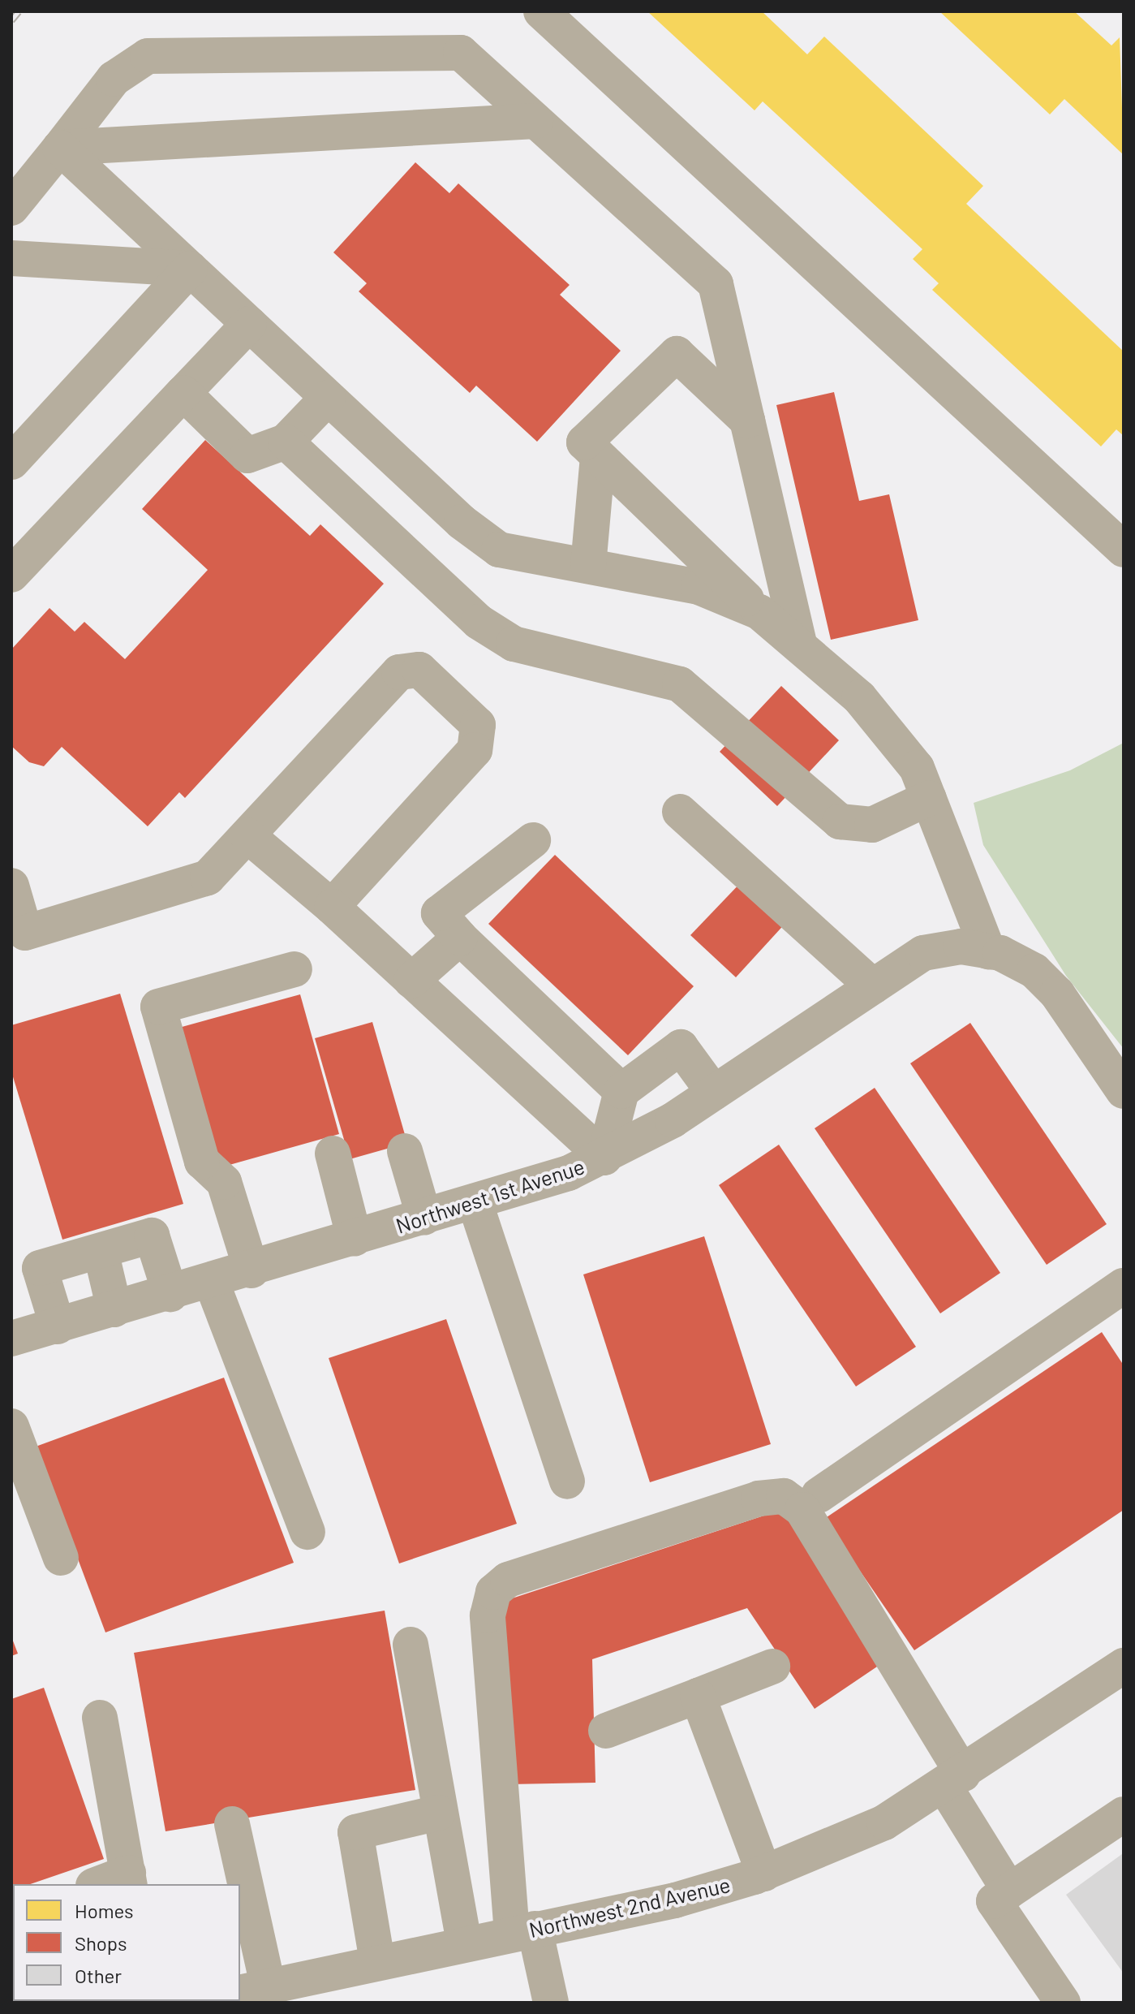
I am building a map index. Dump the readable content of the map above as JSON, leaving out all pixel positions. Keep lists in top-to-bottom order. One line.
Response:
{"streets":{"street":["Northwest 1st Avenue","Northwest 2nd Avenue"]},"legend":["Homes","Shops","Other"]}
